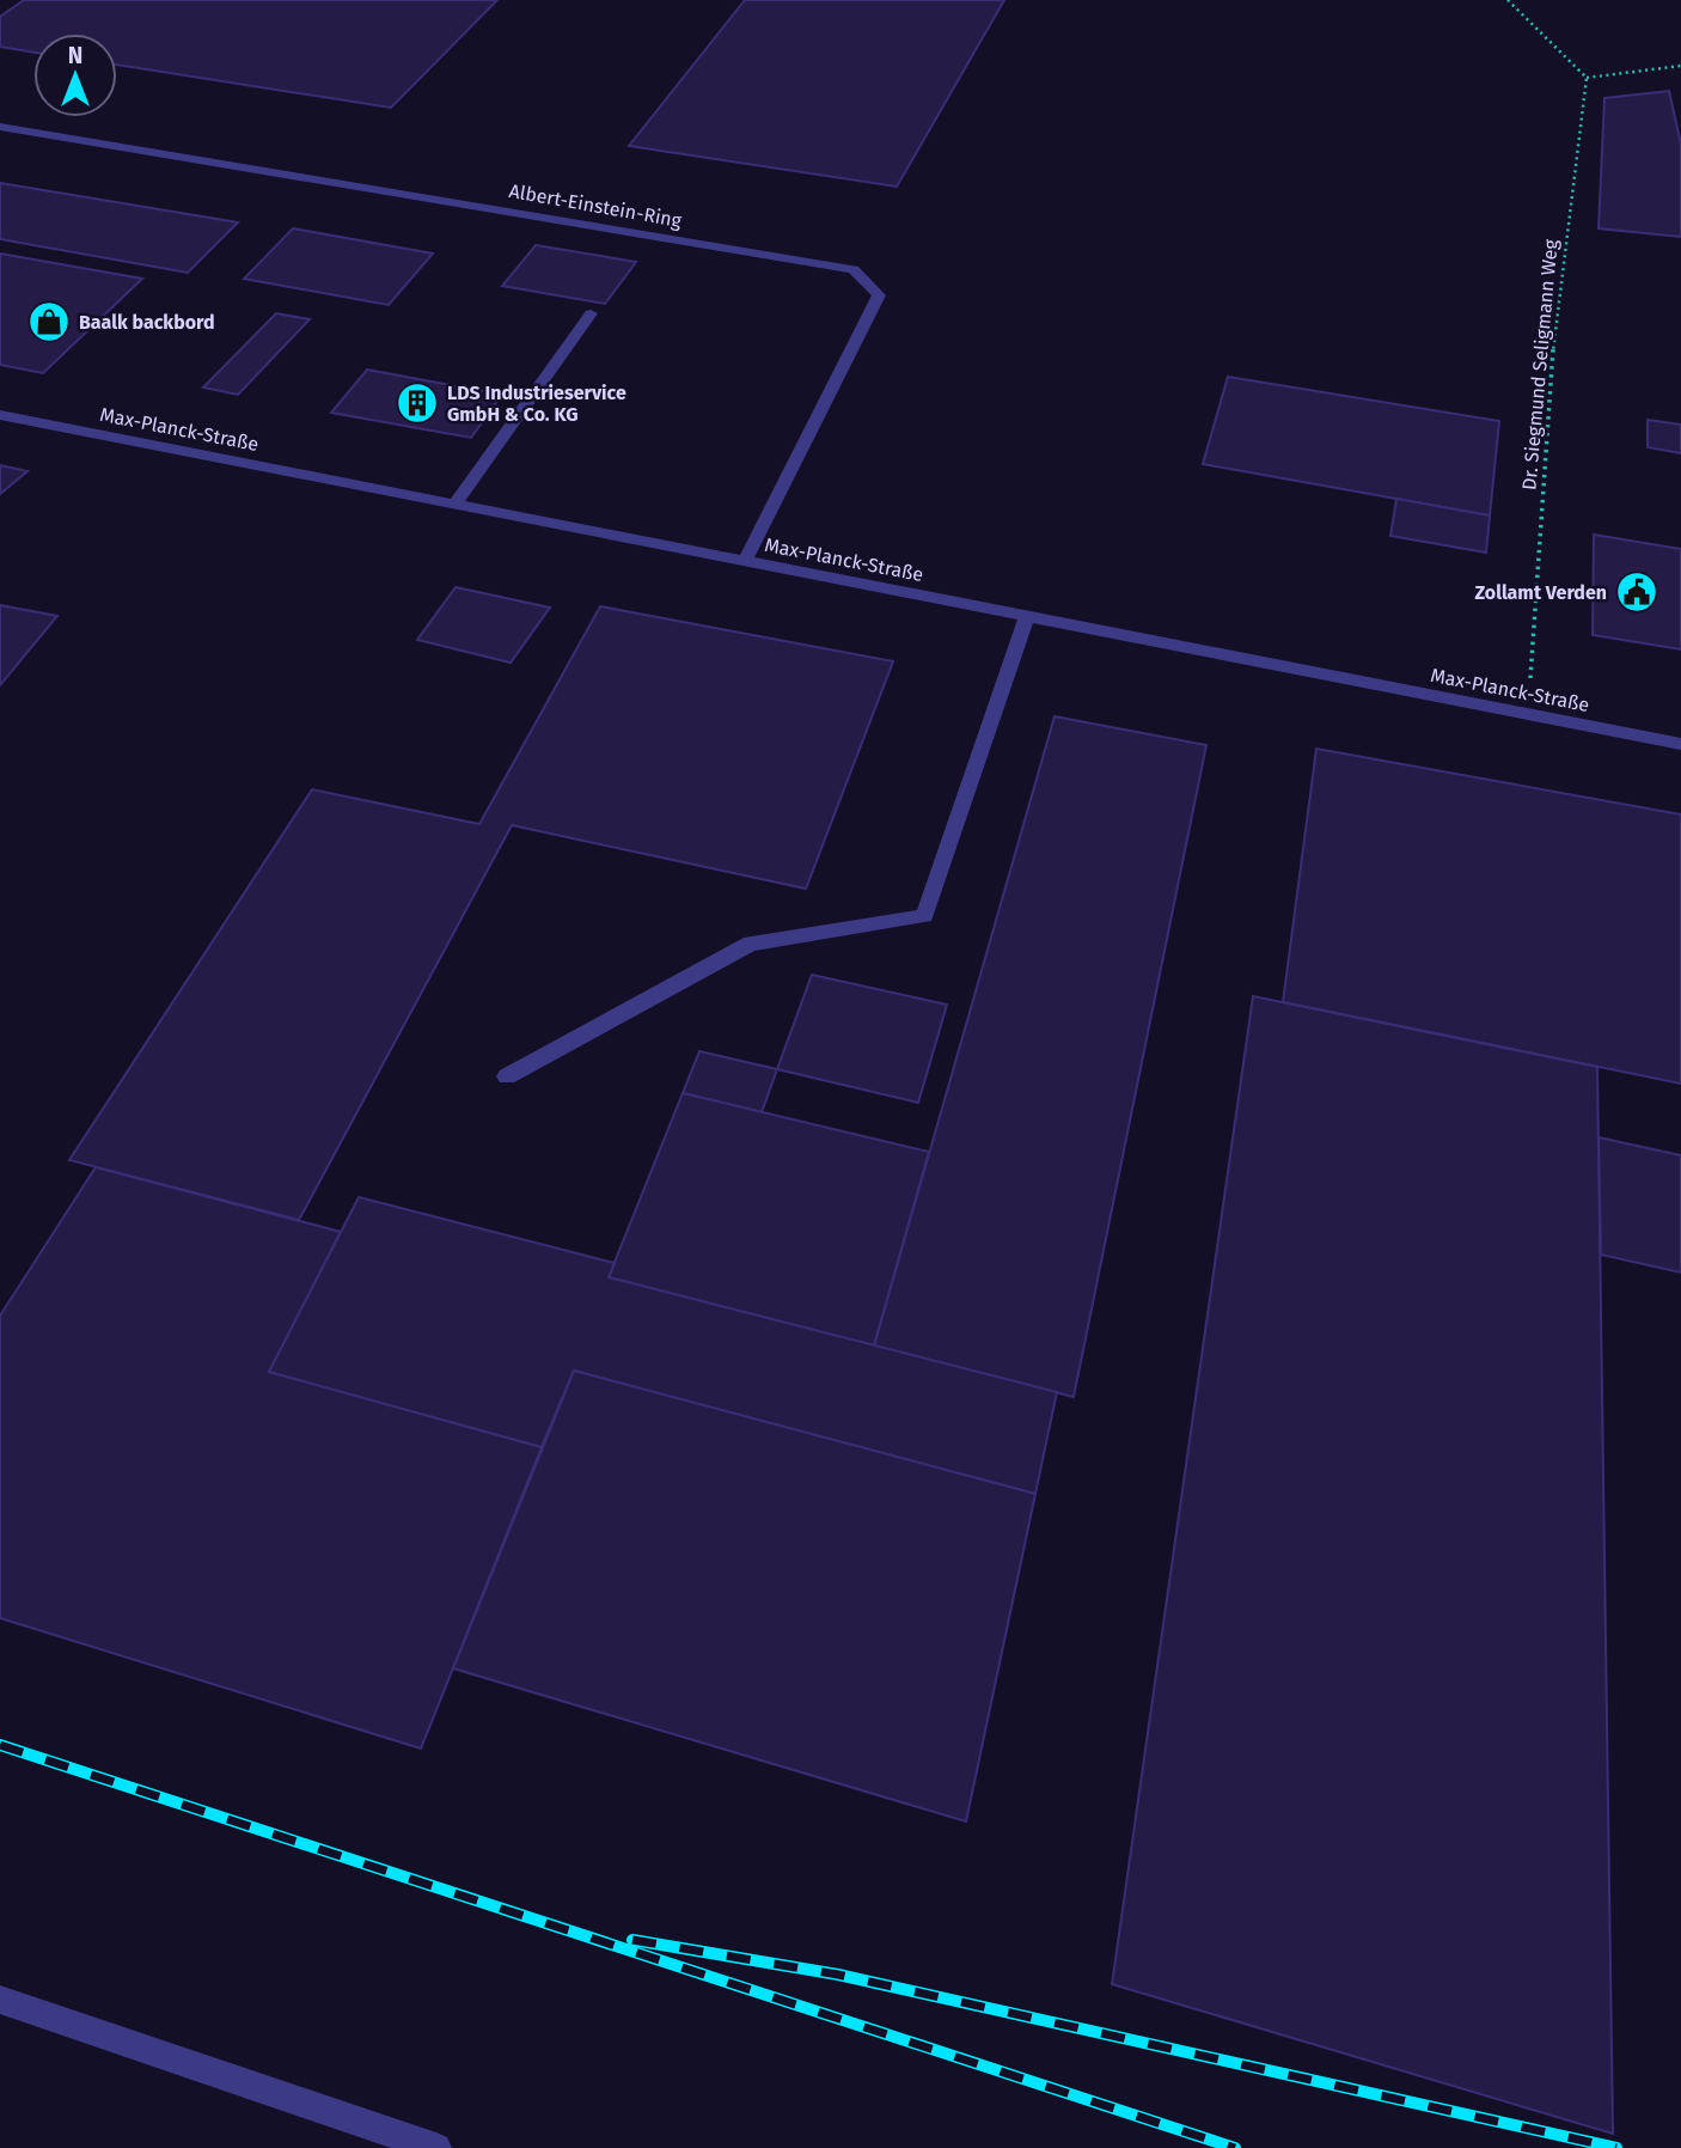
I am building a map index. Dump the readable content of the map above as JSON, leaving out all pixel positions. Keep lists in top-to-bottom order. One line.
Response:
{"streets":{"street":["Albert-Einstein-Ring","Max-Planck-Straße"],"path":["Dr. Siegmund Seligmann Weg"]},"crossings":[["Albert-Einstein-Ring","Max-Planck-Straße"],["Dr. Siegmund Seligmann Weg","Max-Planck-Straße"]],"places":{"shop":["Baalk backbord"],"building":["LDS Industrieservice GmbH & Co. KG"],"public building":["Zollamt Verden"]},"north":"top"}
